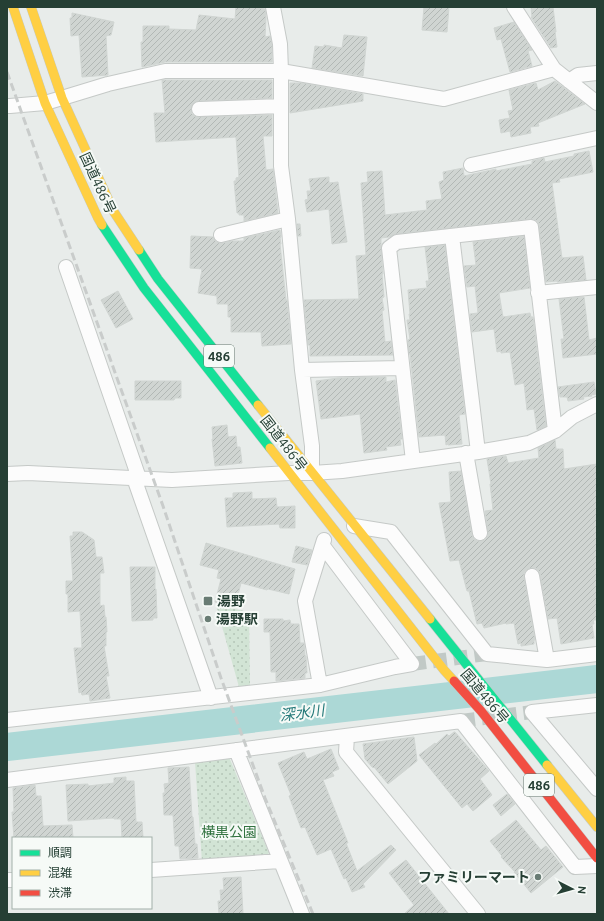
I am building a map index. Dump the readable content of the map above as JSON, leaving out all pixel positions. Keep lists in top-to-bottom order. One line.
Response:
{"streets":{"highway":["国道486号","486"]},"water":["深水川"],"parks":["横黒公園"],"places":{"transit":["湯野"],"other":["湯野駅","ファミリーマート"]},"legend":["順調","混雑","渋滞"],"north":"right"}
